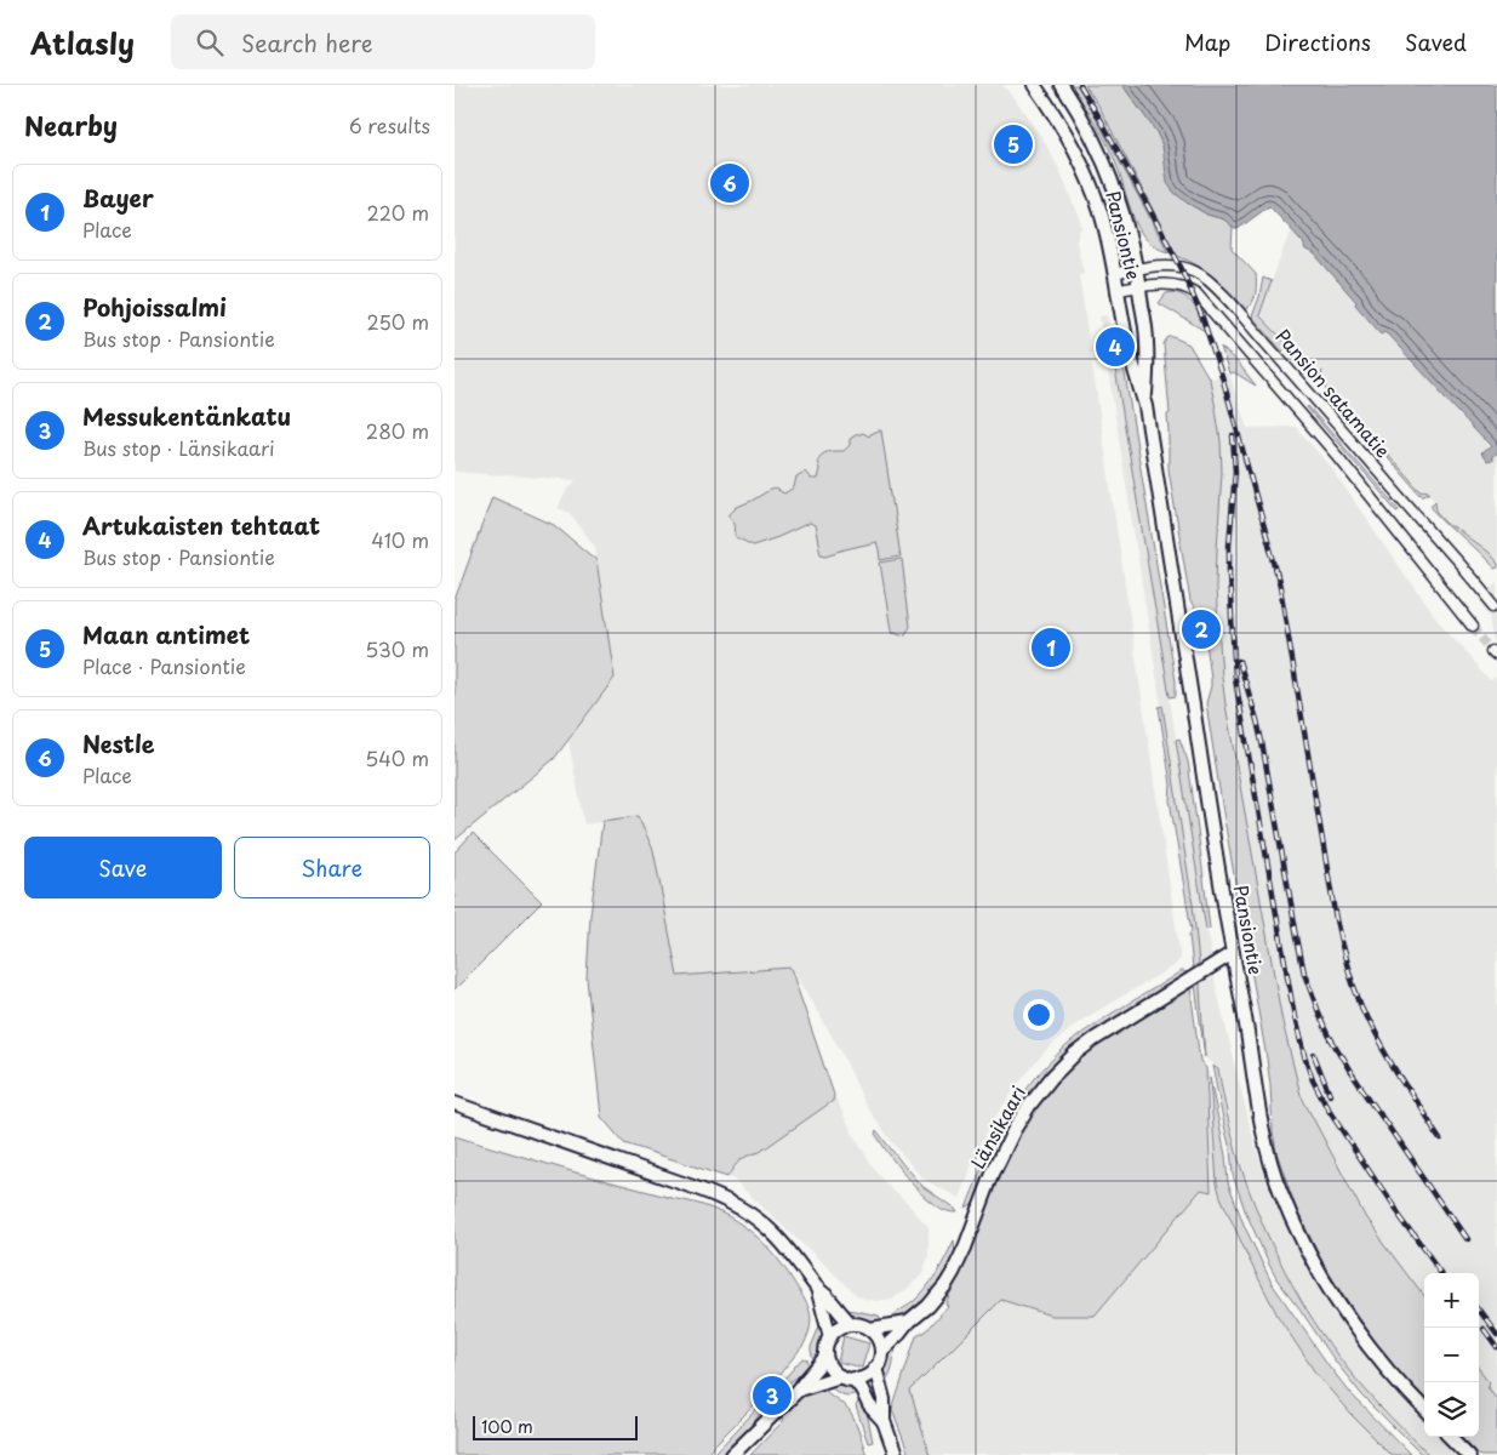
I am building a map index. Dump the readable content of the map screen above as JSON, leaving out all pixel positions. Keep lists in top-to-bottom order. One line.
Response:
{"streets":{"street":["Pansiontie","Pansion satamatie","Länsikaari"]},"crossings":[["Pansiontie","Pansion satamatie"],["Pansiontie","Länsikaari"]],"scale_bar":"100 m","page":{"header":"Atlasly","search":"Search here","nav":["Map","Directions","Saved"],"heading":["Nearby","6 results"],"pins":["5","6","4","2","1","3"],"list":[{"mark":"1","name":"Bayer","note":"Place","value":"220 m"},{"mark":"2","name":"Pohjoissalmi","note":"Bus stop · Pansiontie","value":"250 m"},{"mark":"3","name":"Messukentänkatu","note":"Bus stop · Länsikaari","value":"280 m"},{"mark":"4","name":"Artukaisten tehtaat","note":"Bus stop · Pansiontie","value":"410 m"},{"mark":"5","name":"Maan antimet","note":"Place · Pansiontie","value":"530 m"},{"mark":"6","name":"Nestle","note":"Place","value":"540 m"}],"buttons":["Save","Share"],"map_buttons":["+","−"],"scale":"100 m"}}
